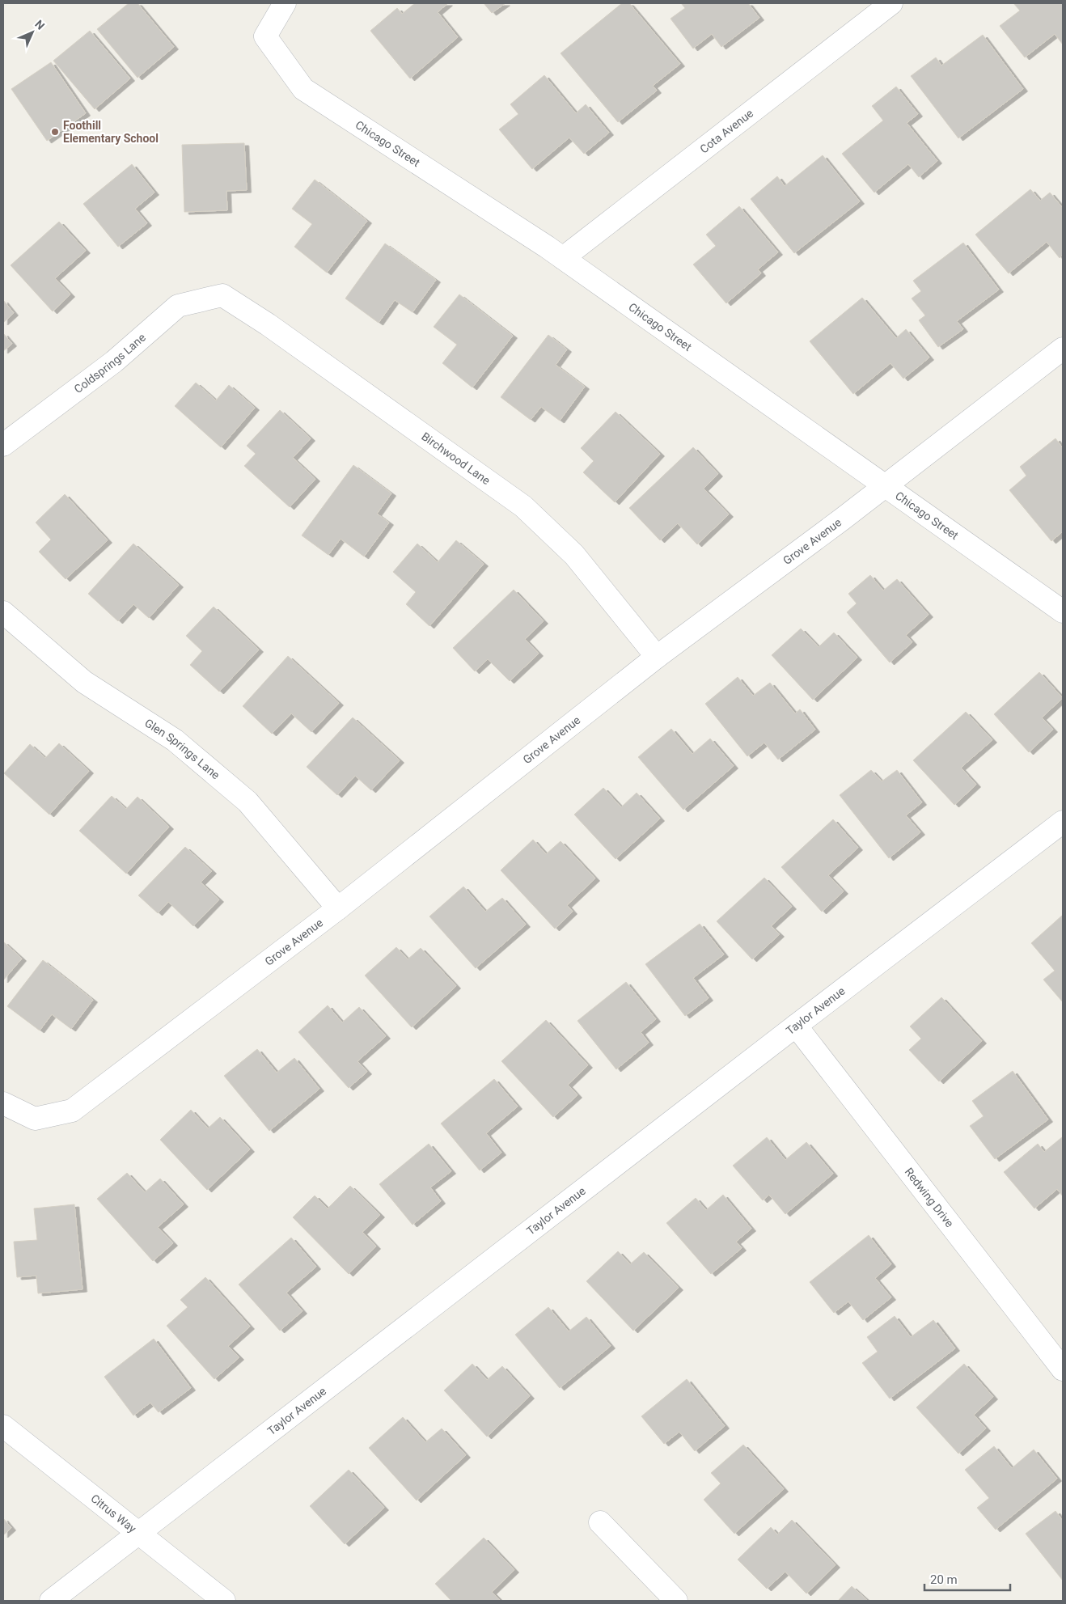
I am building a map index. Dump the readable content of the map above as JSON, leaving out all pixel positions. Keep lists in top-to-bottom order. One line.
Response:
{"streets":{"street":["Cota Avenue","Chicago Street","Coldsprings Lane","Birchwood Lane","Grove Avenue","Glen Springs Lane","Taylor Avenue","Redwing Drive","Citrus Way"]},"crossings":[["Cota Avenue","Chicago Street"],["Chicago Street","Grove Avenue"],["Coldsprings Lane","Birchwood Lane"],["Birchwood Lane","Grove Avenue"],["Grove Avenue","Glen Springs Lane"],["Taylor Avenue","Redwing Drive"],["Taylor Avenue","Citrus Way"]],"places":["Foothill Elementary School"],"scale_bar":"20 m","north":"top right"}
